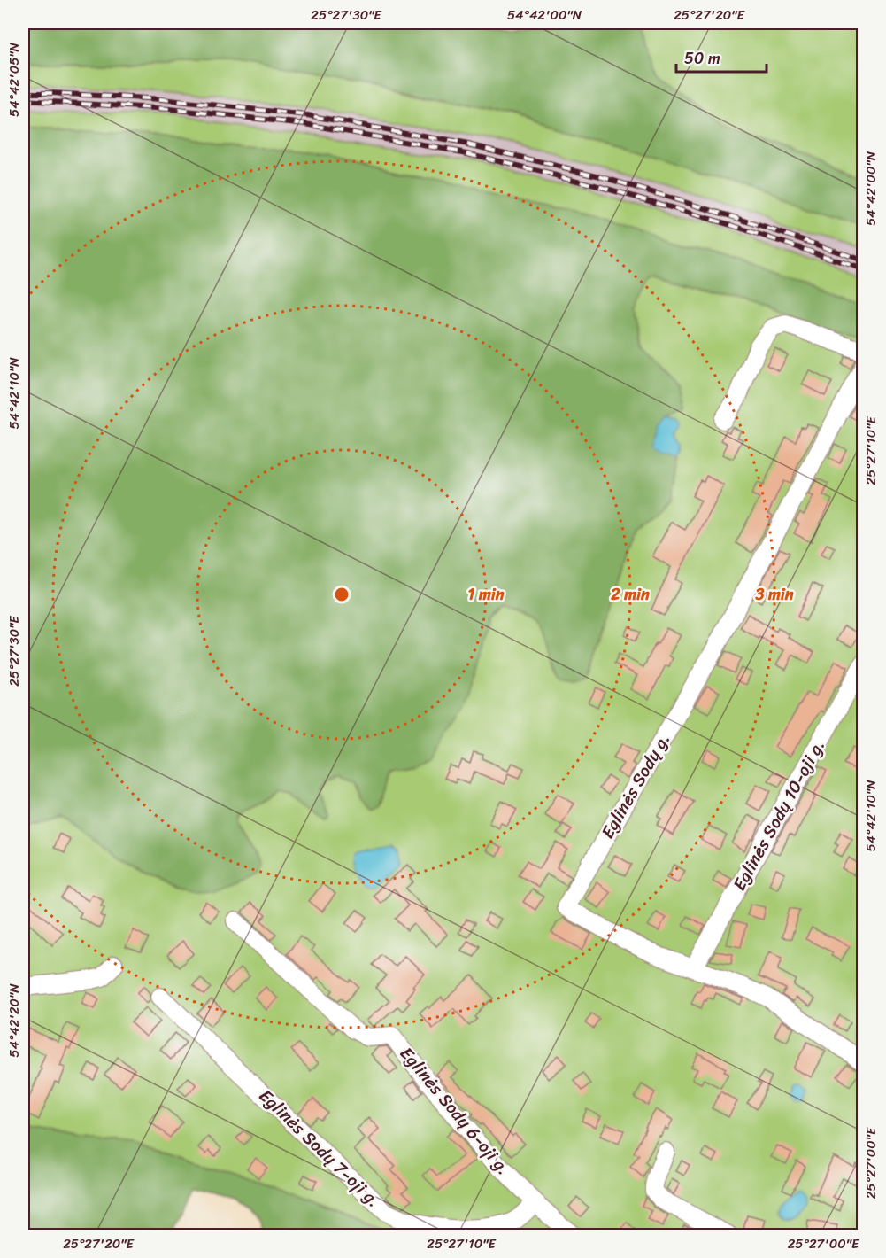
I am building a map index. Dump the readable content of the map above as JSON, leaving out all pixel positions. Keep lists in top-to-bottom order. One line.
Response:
{"streets":{"street":["Eglinės Sodų g.","Eglinės Sodų 10-oji g.","Eglinės Sodų 6-oji g.","Eglinės Sodų 7-oji g."]},"crossings":[["Eglinės Sodų g.","Eglinės Sodų 10-oji g."],["Eglinės Sodų 6-oji g.","Eglinės Sodų 7-oji g."]],"scale_bar":"50 m","coordinates":["25°27'30\"E","54°42'00\"N","25°27'20\"E","54°42'05\"N","54°42'10\"N","25°27'10\"E","54°42'20\"N","25°27'00\"E"],"rings":["1 min","2 min","3 min"]}
